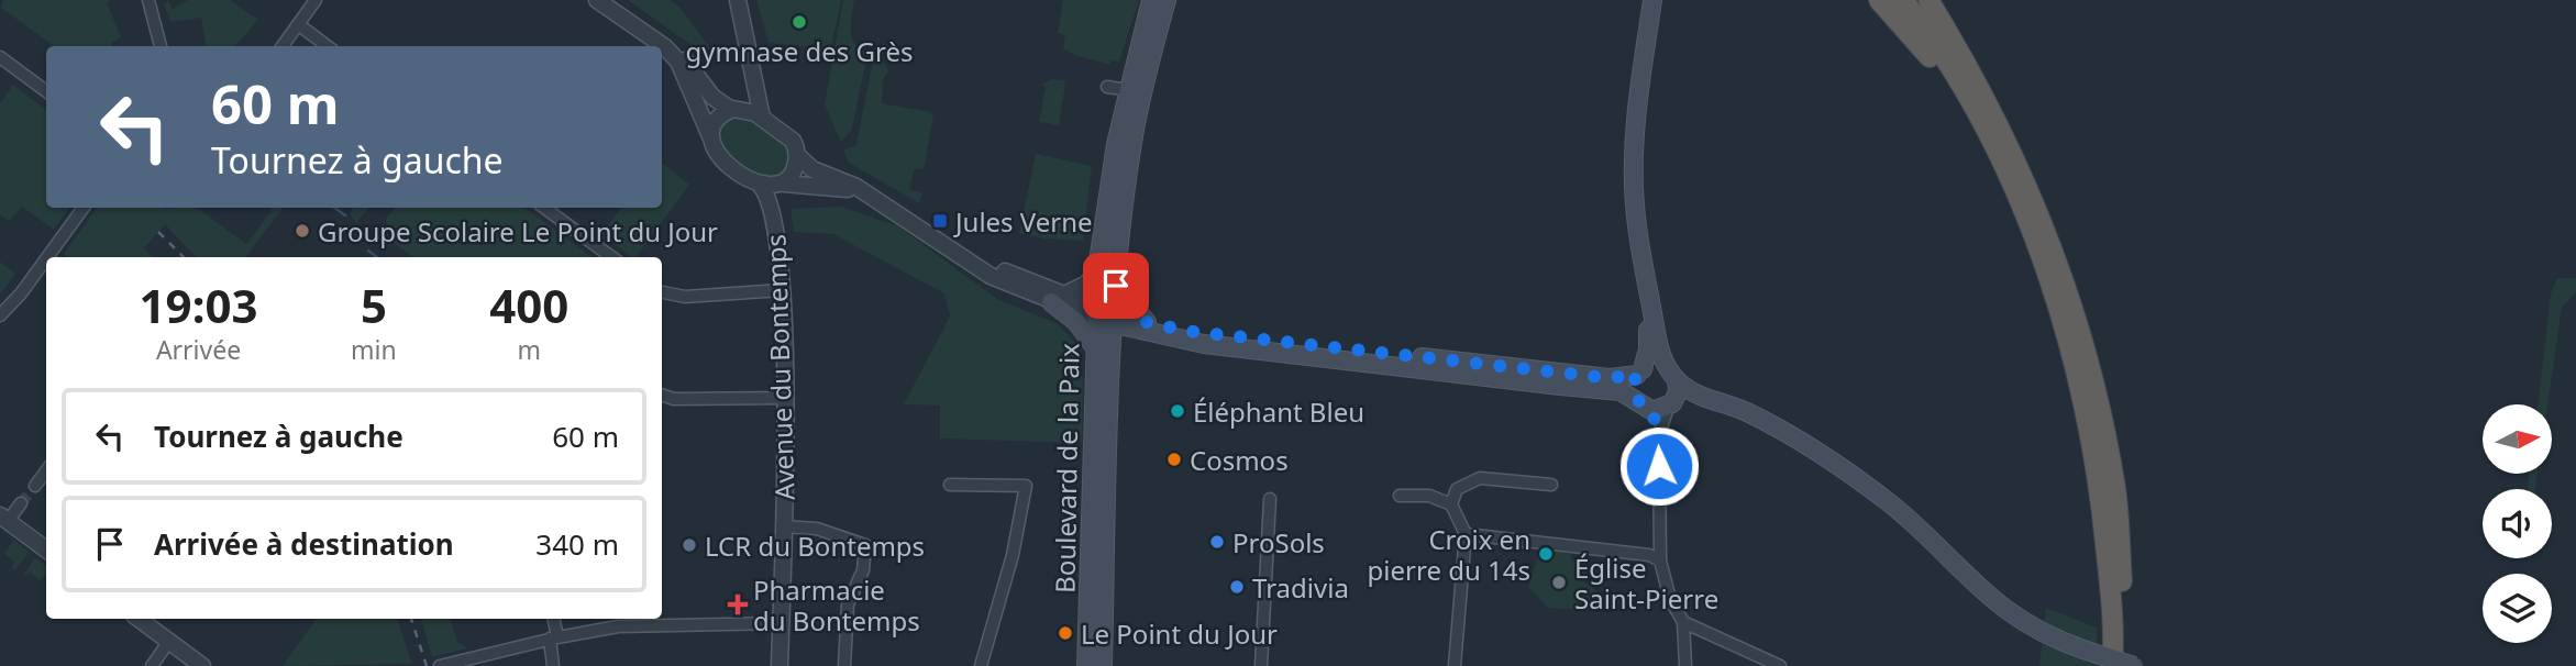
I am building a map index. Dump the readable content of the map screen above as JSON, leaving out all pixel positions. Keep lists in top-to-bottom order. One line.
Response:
{"streets":{"main road":["Boulevard de la Paix"],"street":["Avenue du Bontemps"]},"places":{"other":["gymnase des Grès","Groupe Scolaire Le Point du Jour","Éléphant Bleu","Cosmos","ProSols","LCR du Bontemps","Croix en pierre du 14s","Église Saint-Pierre","Tradivia","Le Point du Jour"],"transit":["Jules Verne"],"health":["Pharmacie du Bontemps"]},"north":"right","page":{"turn":["60 m","Tournez à gauche"],"eta":["19:03","Arrivée","5","min","400","m"],"list":[{"name":"Tournez à gauche","value":"60 m"},{"name":"Arrivée à destination","value":"340 m"}]}}
